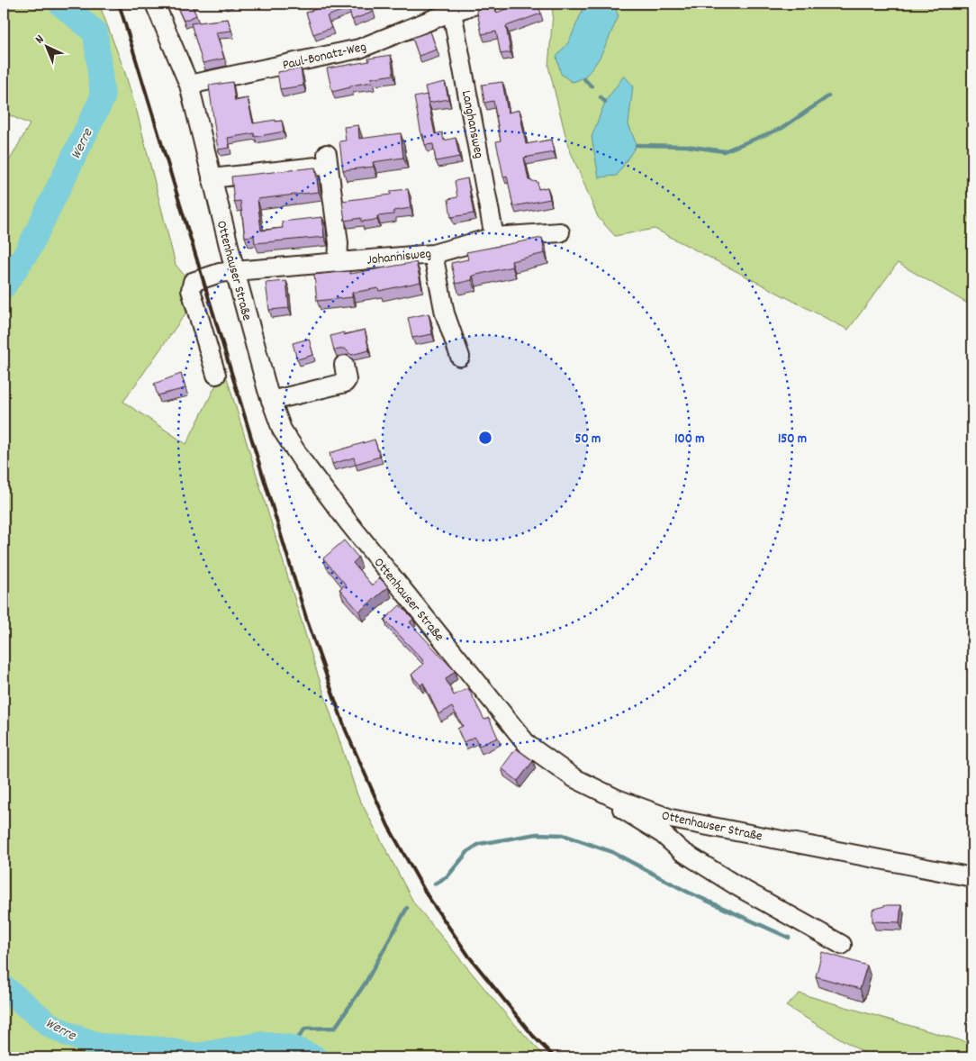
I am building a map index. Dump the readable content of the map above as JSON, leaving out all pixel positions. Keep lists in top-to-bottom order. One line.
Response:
{"streets":{"street":["Paul-Bonatz-Weg","Langhansweg","Johannisweg","Ottenhauser Straße"]},"crossings":[["Paul-Bonatz-Weg","Langhansweg"],["Paul-Bonatz-Weg","Ottenhauser Straße"],["Langhansweg","Johannisweg"],["Johannisweg","Ottenhauser Straße"]],"water":["Werre"],"north":"top left","rings":["50 m","100 m","150 m"]}
